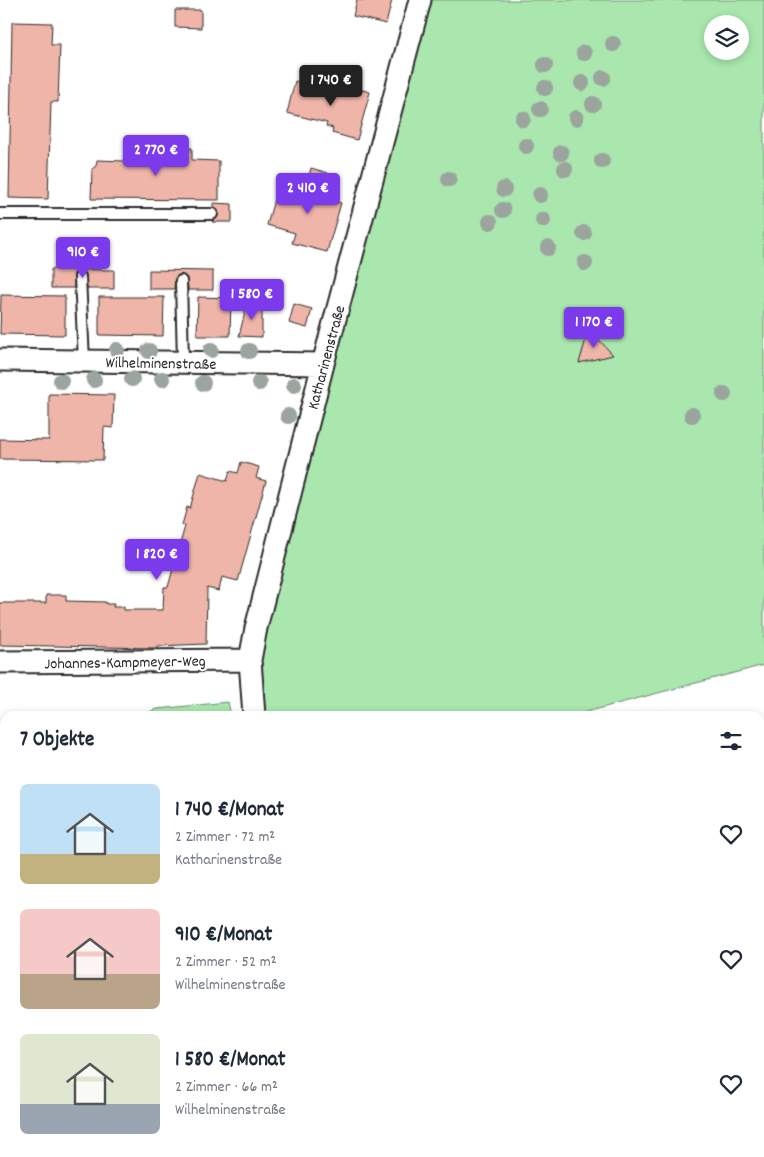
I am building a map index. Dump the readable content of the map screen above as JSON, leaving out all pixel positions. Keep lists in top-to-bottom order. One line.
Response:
{"streets":{"street":["Katharinenstraße","Wilhelminenstraße","Johannes-Kampmeyer-Weg"]},"crossings":[["Katharinenstraße","Wilhelminenstraße"],["Katharinenstraße","Johannes-Kampmeyer-Weg"]],"page":{"price":["1 740 €","2 770 €","2 410 €","910 €","1 580 €","1 170 €","1 820 €"],"heading":"7 Objekte","list":[{"name":"1 740 €/Monat","note":"2 Zimmer · 72 m² · Katharinenstraße"},{"name":"910 €/Monat","note":"2 Zimmer · 52 m² · Wilhelminenstraße"},{"name":"1 580 €/Monat","note":"2 Zimmer · 66 m² · Wilhelminenstraße"}]}}
